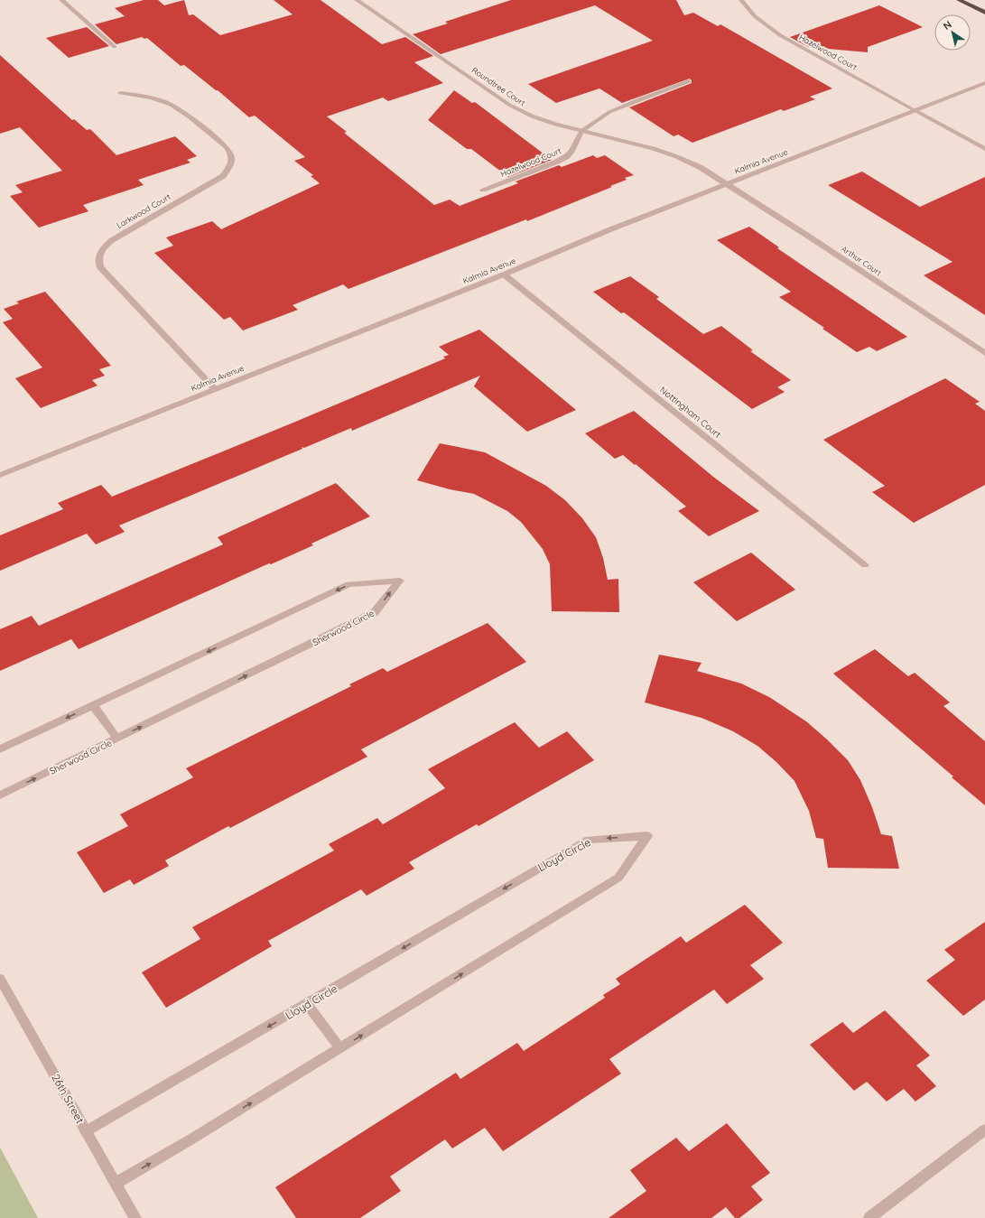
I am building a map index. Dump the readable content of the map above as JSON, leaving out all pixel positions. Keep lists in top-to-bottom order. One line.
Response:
{"streets":{"street":["Hazelwood Court","Roundtree Court","Kalmia Avenue","Larkwood Court","Arthur Court","Nottingham Court","Sherwood Circle","Lloyd Circle","26th Street"]},"crossings":[["Hazelwood Court","Roundtree Court"],["Hazelwood Court","Kalmia Avenue"],["Roundtree Court","Kalmia Avenue"],["Roundtree Court","Arthur Court"],["Kalmia Avenue","Larkwood Court"],["Kalmia Avenue","Arthur Court"],["Kalmia Avenue","Nottingham Court"],["Lloyd Circle","26th Street"]],"north":"top left"}
